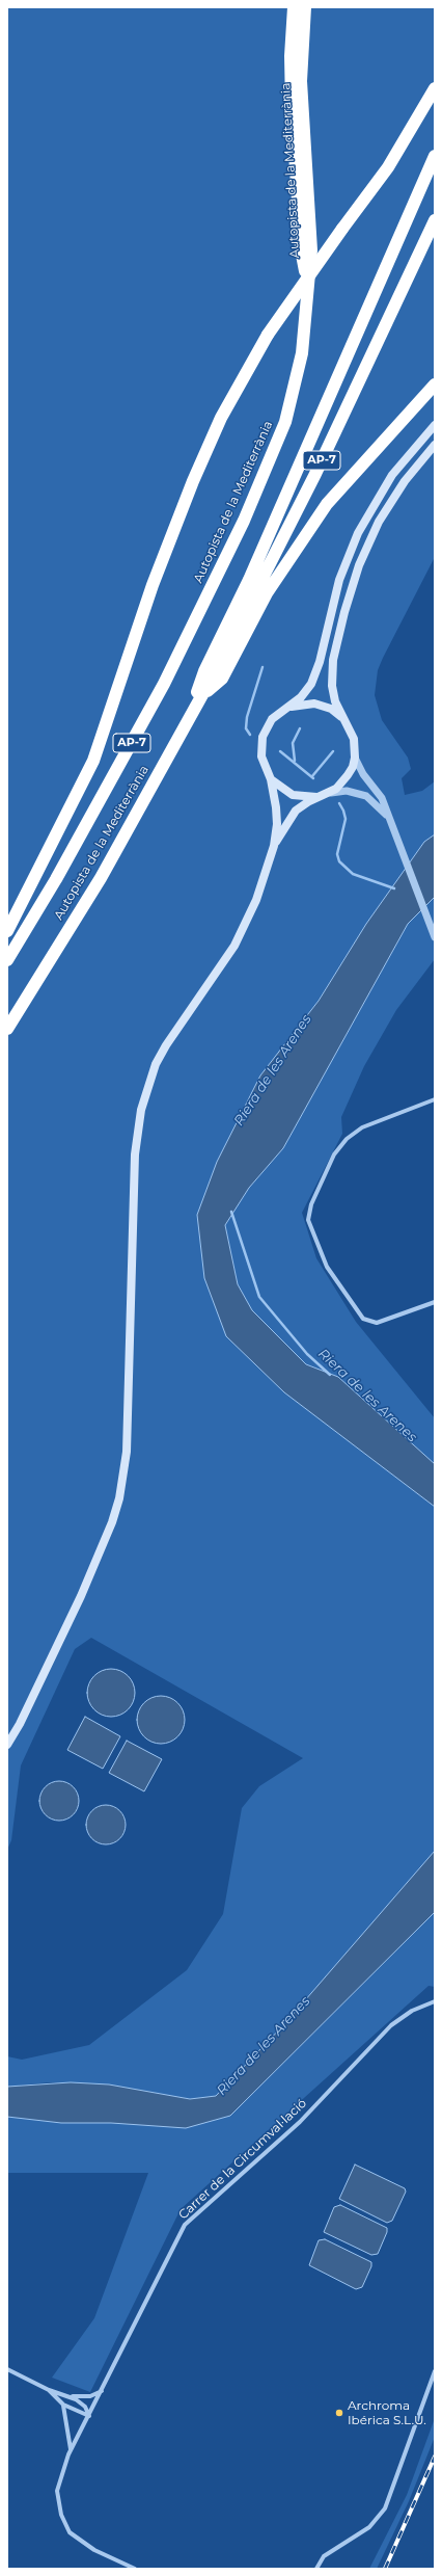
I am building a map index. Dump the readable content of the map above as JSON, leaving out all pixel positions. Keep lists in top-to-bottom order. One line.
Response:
{"streets":{"highway":["Autopista de la Mediterrània","AP-7"],"street":["Carrer de la Circumval·lació"]},"water":["Riera de les Arenes"],"places":["Archroma Ibérica S.L.U."]}
